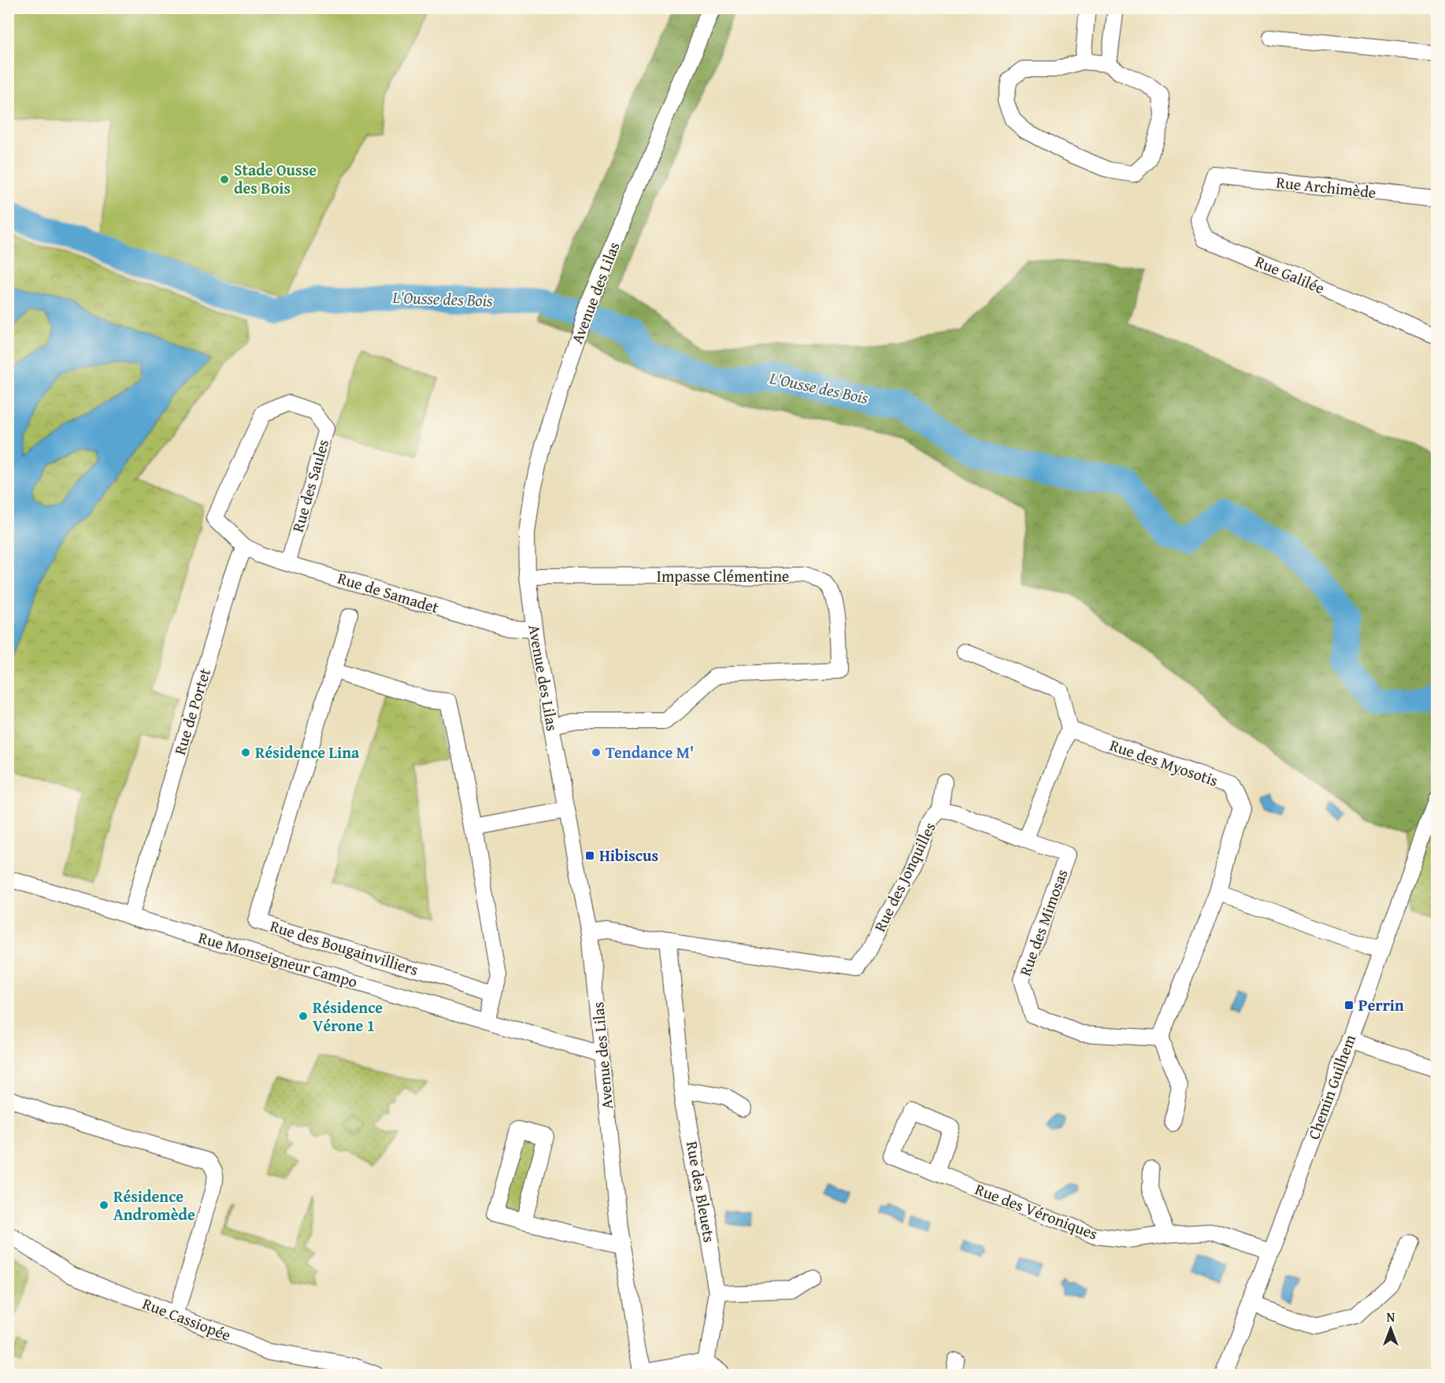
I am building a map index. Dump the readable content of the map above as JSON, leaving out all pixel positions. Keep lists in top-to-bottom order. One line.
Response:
{"streets":{"street":["Rue Archimède","Rue Galilée","Avenue des Lilas","Rue des Saules","Impasse Clémentine","Rue de Samadet","Rue de Portet","Rue des Myosotis","Rue des Jonquilles","Rue des Mimosas","Rue des Bougainvilliers","Rue Monseigneur Campo","Chemin Guilhem","Rue des Bleuets","Rue des Véroniques","Rue Cassiopée"]},"crossings":[["Rue Archimède","Rue Galilée"],["Avenue des Lilas","Impasse Clémentine"],["Avenue des Lilas","Rue de Samadet"],["Avenue des Lilas","Rue Monseigneur Campo"],["Rue des Saules","Rue de Samadet"],["Rue des Saules","Rue de Portet"],["Rue de Samadet","Rue de Portet"],["Rue de Portet","Rue Monseigneur Campo"],["Rue des Jonquilles","Rue des Mimosas"],["Rue des Jonquilles","Rue des Bleuets"],["Chemin Guilhem","Rue des Véroniques"]],"water":["L'Ousse des Bois"],"places":{"other":["Stade Ousse des Bois","Résidence Lina","Tendance M'","Résidence Vérone 1","Résidence Andromède"],"transit":["Hibiscus","Perrin"]},"north":"top"}
